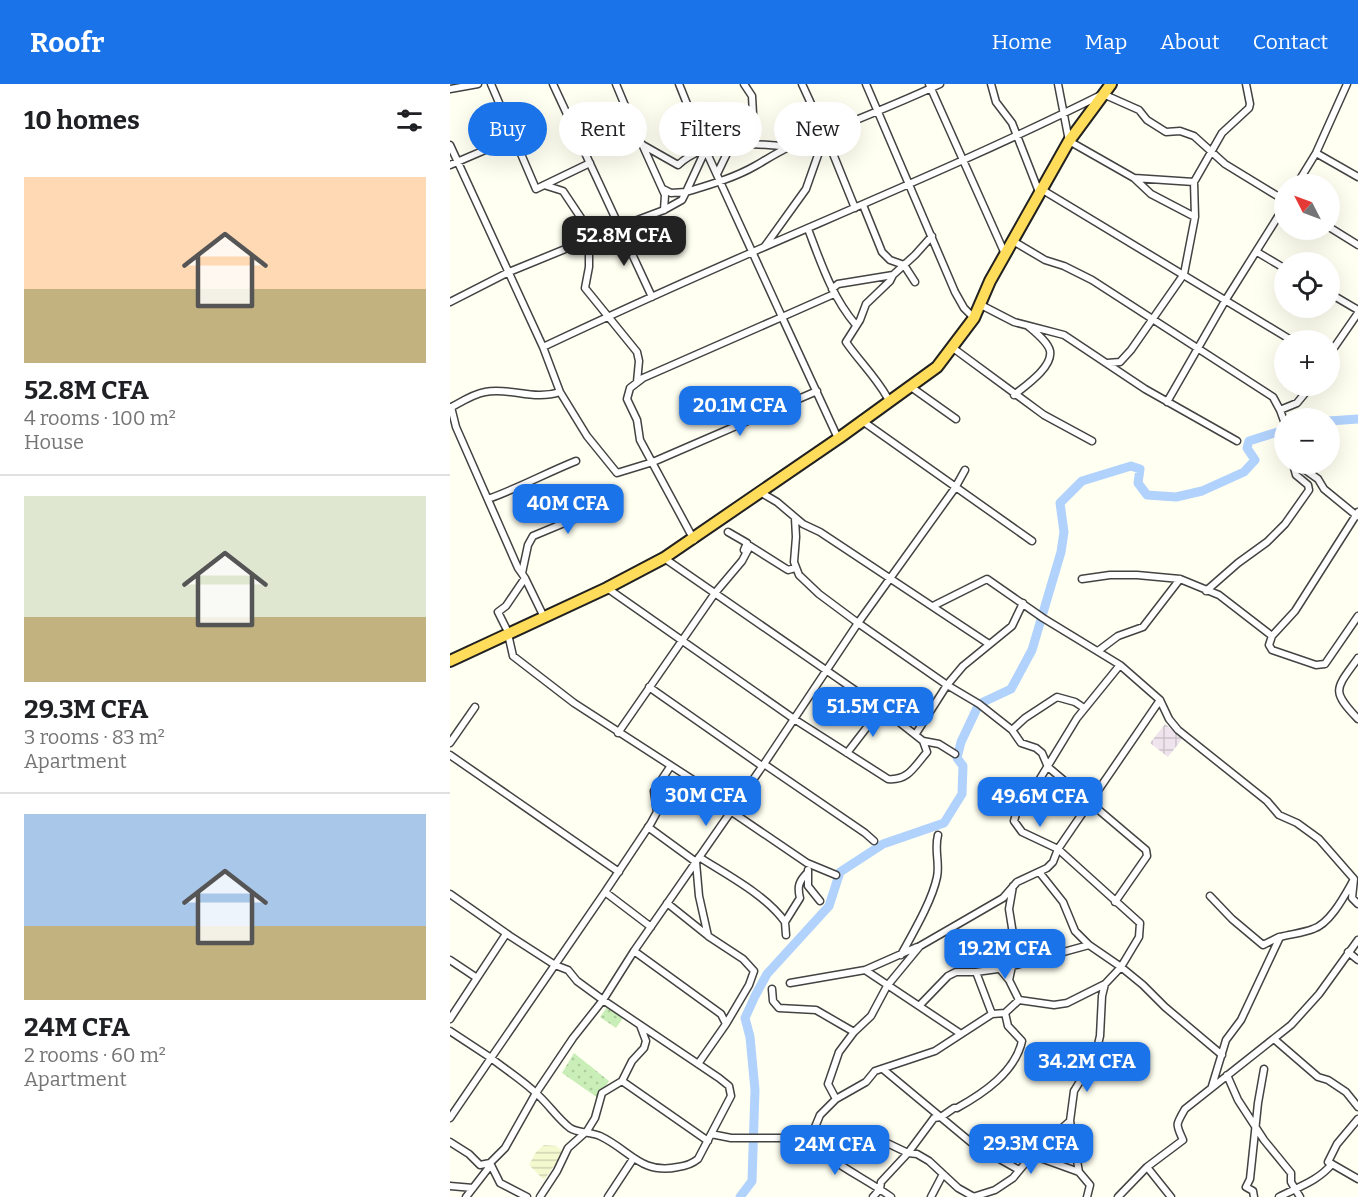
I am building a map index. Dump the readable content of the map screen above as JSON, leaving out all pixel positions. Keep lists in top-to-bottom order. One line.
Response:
{"north":"top left","page":{"header":"Roofr","nav":["Home","Map","About","Contact"],"heading":"10 homes","chip":["Buy","Rent","Filters","New"],"list":[{"name":"52.8M CFA","note":"4 rooms · 100 m² · House"},{"name":"29.3M CFA","note":"3 rooms · 83 m² · Apartment"},{"name":"24M CFA","note":"2 rooms · 60 m² · Apartment"}],"map_buttons":["+","−"],"price":["52.8M CFA","20.1M CFA","40M CFA","51.5M CFA","30M CFA","49.6M CFA","19.2M CFA","34.2M CFA","29.3M CFA","24M CFA"]}}
